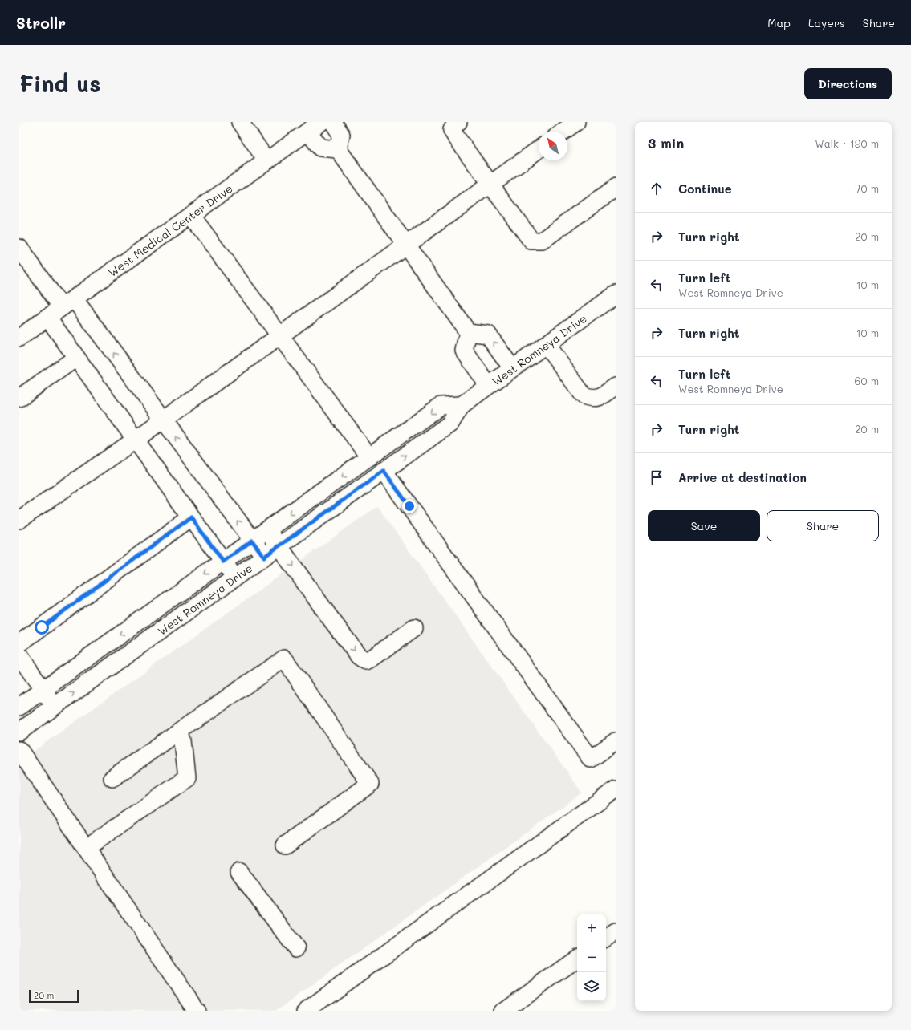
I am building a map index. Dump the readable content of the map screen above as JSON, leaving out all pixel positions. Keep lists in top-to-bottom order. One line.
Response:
{"streets":{"street":["West Medical Center Drive","West Romneya Drive"]},"scale_bar":"20 m","north":"top left","page":{"header":"Strollr","nav":["Map","Layers","Share"],"buttons":["Directions",["Save","Share"]],"title":"Find us","heading":["3 min","Walk · 190 m"],"list":[["Continue","70 m"],["Turn right","20 m"],["Turn left","West Romneya Drive","10 m"],["Turn right","10 m"],["Turn left","West Romneya Drive","60 m"],["Turn right","20 m"],"Arrive at destination"],"map_buttons":["+","−"],"scale":"20 m"}}
